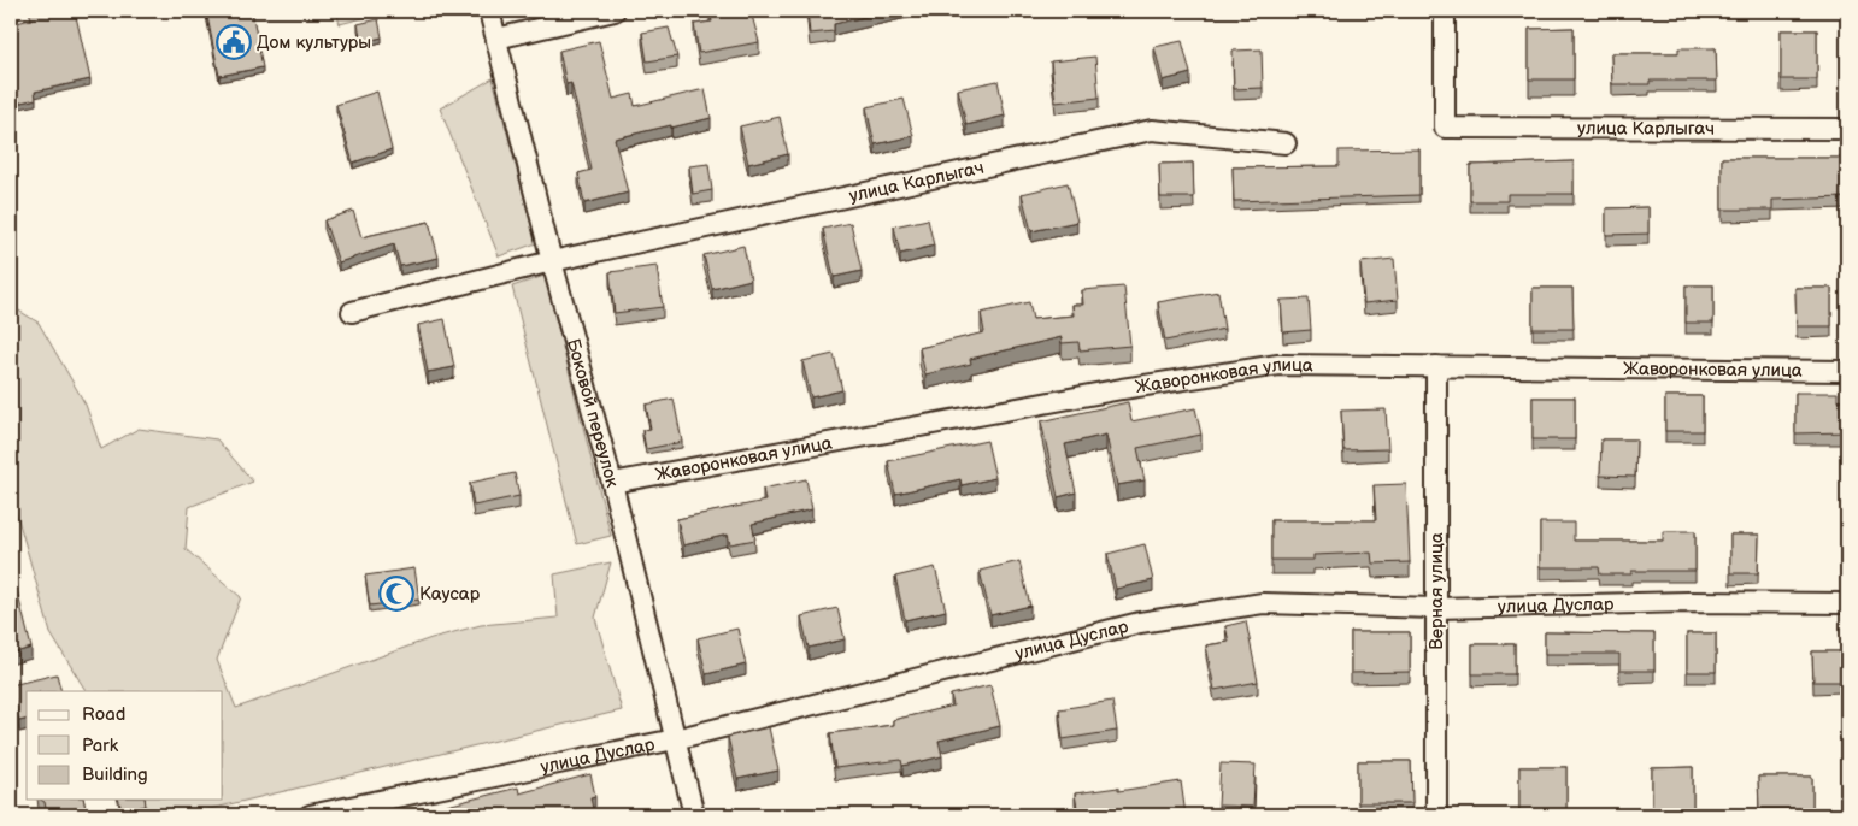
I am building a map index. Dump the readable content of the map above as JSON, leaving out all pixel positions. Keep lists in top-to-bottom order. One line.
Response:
{"streets":{"street":["улица Карлыгач","Жаворонковая улица","Боковой переулок","Верная улица","улица Дуслар"]},"crossings":[["улица Карлыгач","Боковой переулок"],["Жаворонковая улица","Боковой переулок"],["Жаворонковая улица","Верная улица"],["Боковой переулок","улица Дуслар"],["Верная улица","улица Дуслар"]],"places":{"public building":["Дом культуры"],"mosque":["Каусар"]},"legend":["Road","Park","Building"]}
